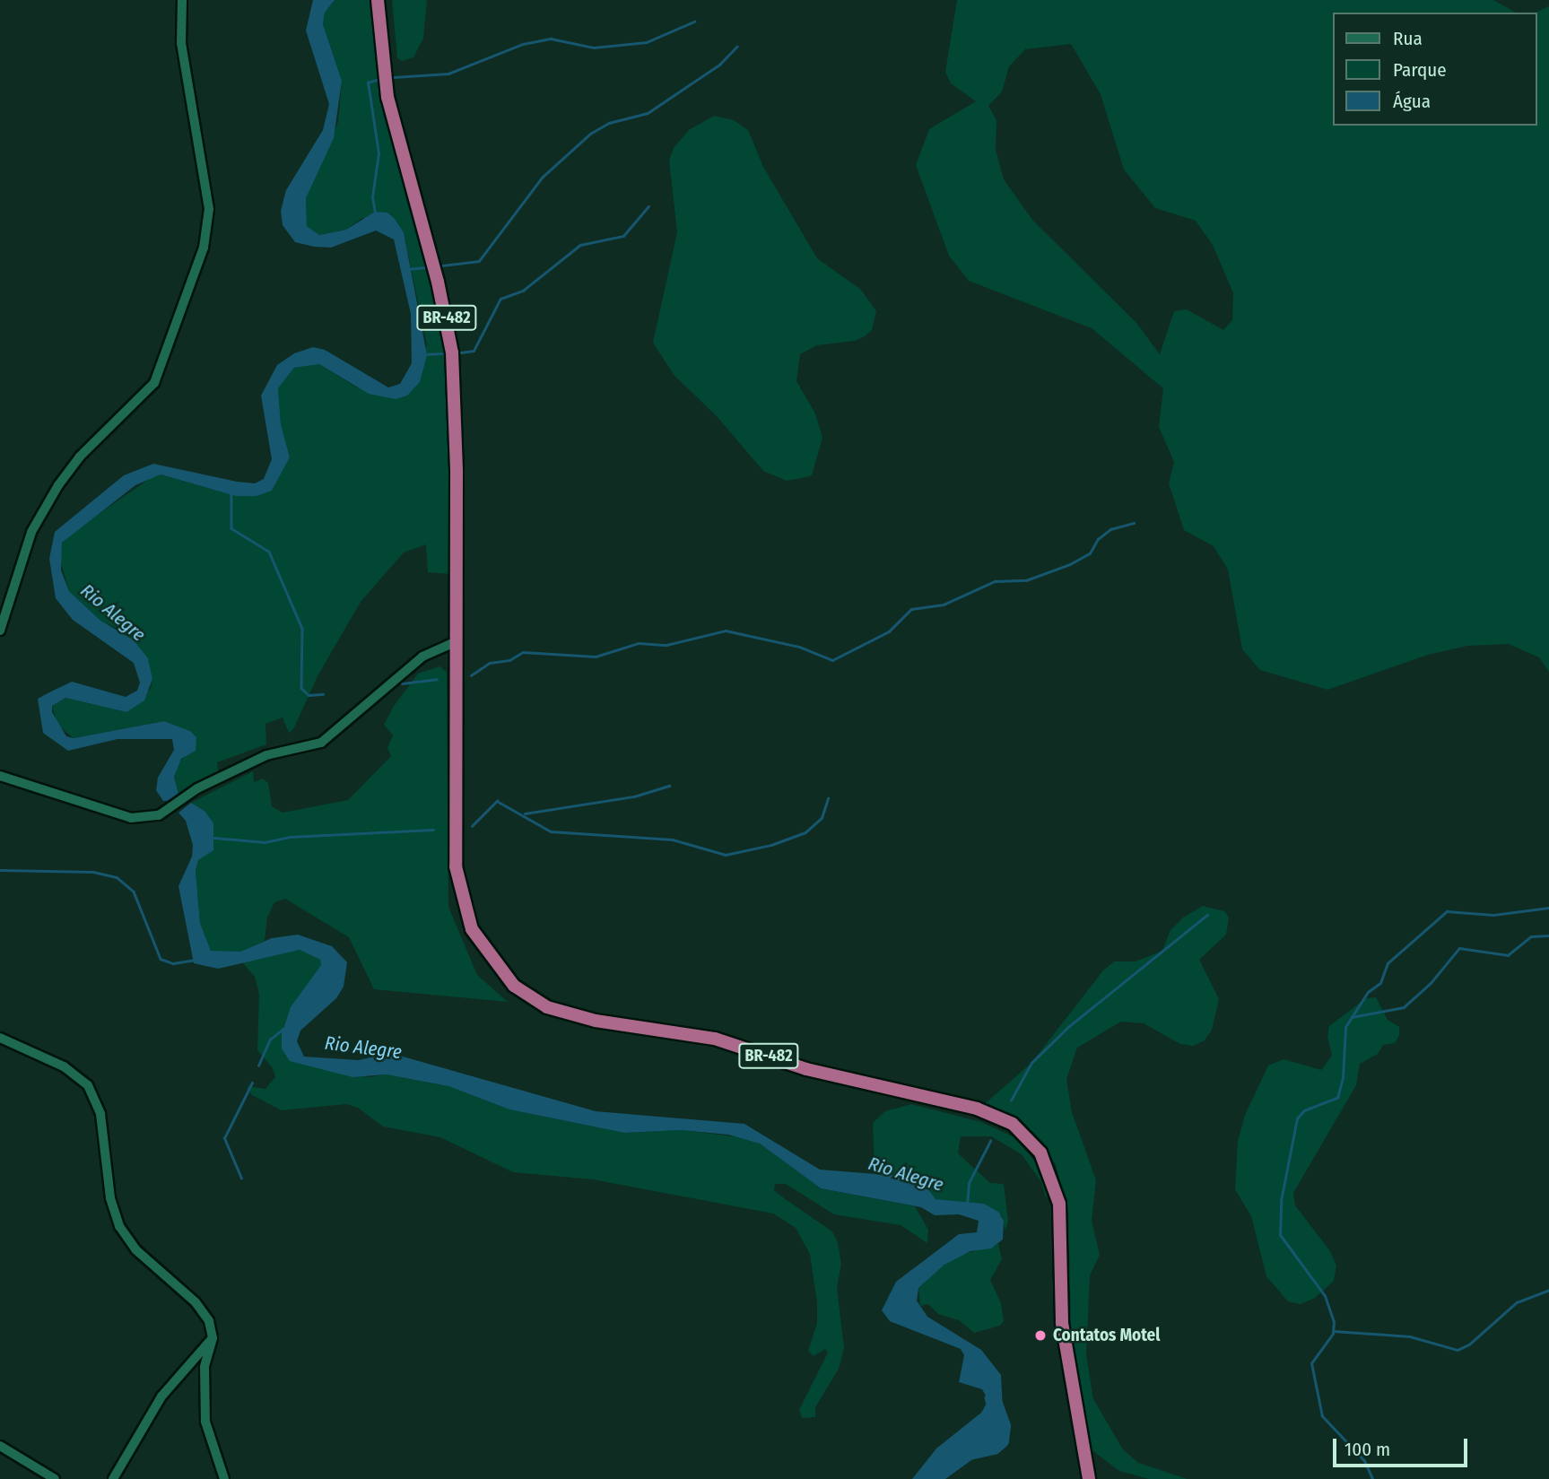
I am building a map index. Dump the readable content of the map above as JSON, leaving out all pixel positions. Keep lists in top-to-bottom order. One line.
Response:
{"streets":{"highway":["BR-482"]},"water":["Rio Alegre"],"places":["Contatos Motel"],"legend":["Rua","Parque","Água"],"scale_bar":"100 m"}
